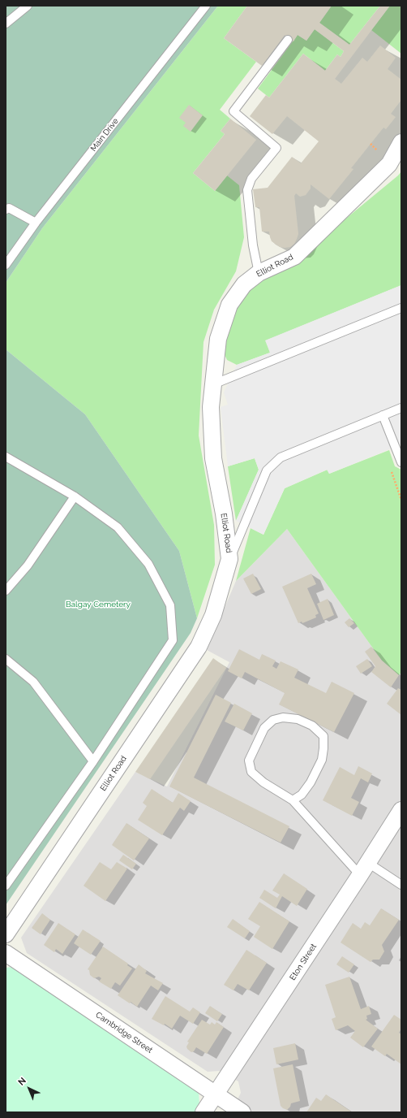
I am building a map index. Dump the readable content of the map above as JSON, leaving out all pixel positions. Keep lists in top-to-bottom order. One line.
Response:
{"streets":{"street":["Elliot Road","Eton Street","Cambridge Street"],"lane":["Main Drive"]},"crossings":[["Eton Street","Cambridge Street"]],"parks":["Balgay Cemetery"],"north":"top left"}
